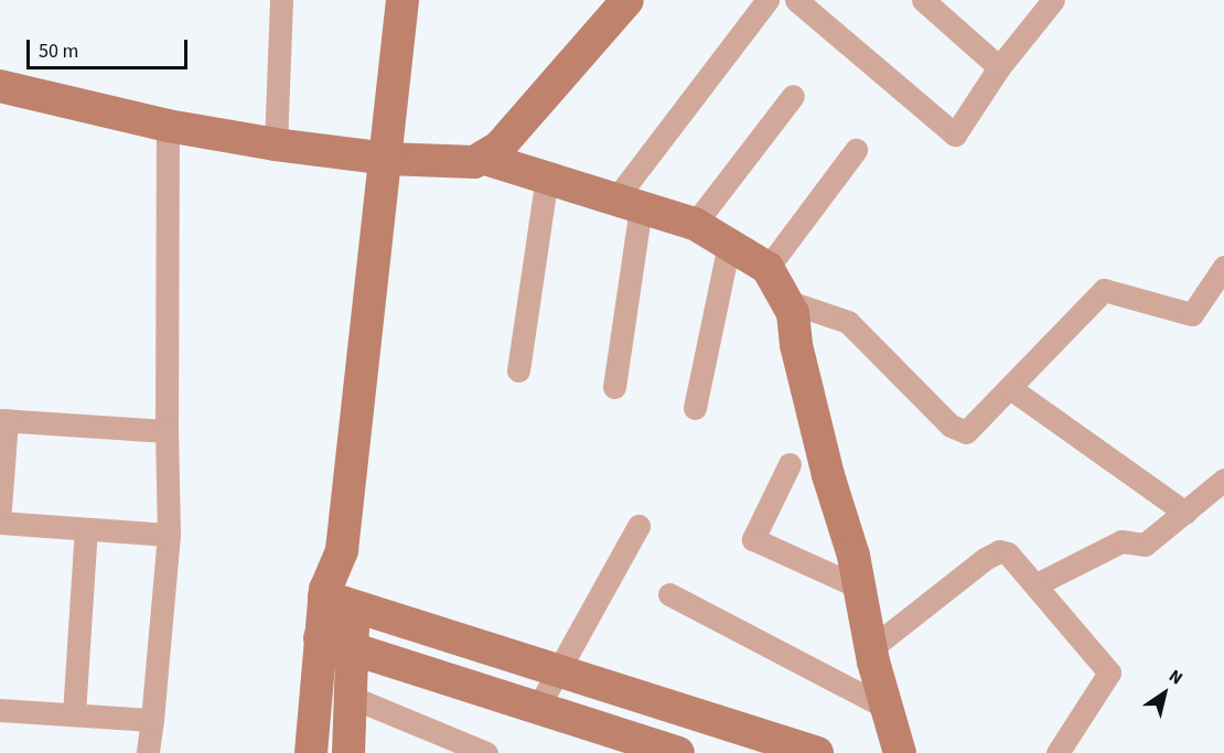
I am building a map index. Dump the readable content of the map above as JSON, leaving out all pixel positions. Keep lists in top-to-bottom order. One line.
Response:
{"scale_bar":"50 m","north":"top right"}
